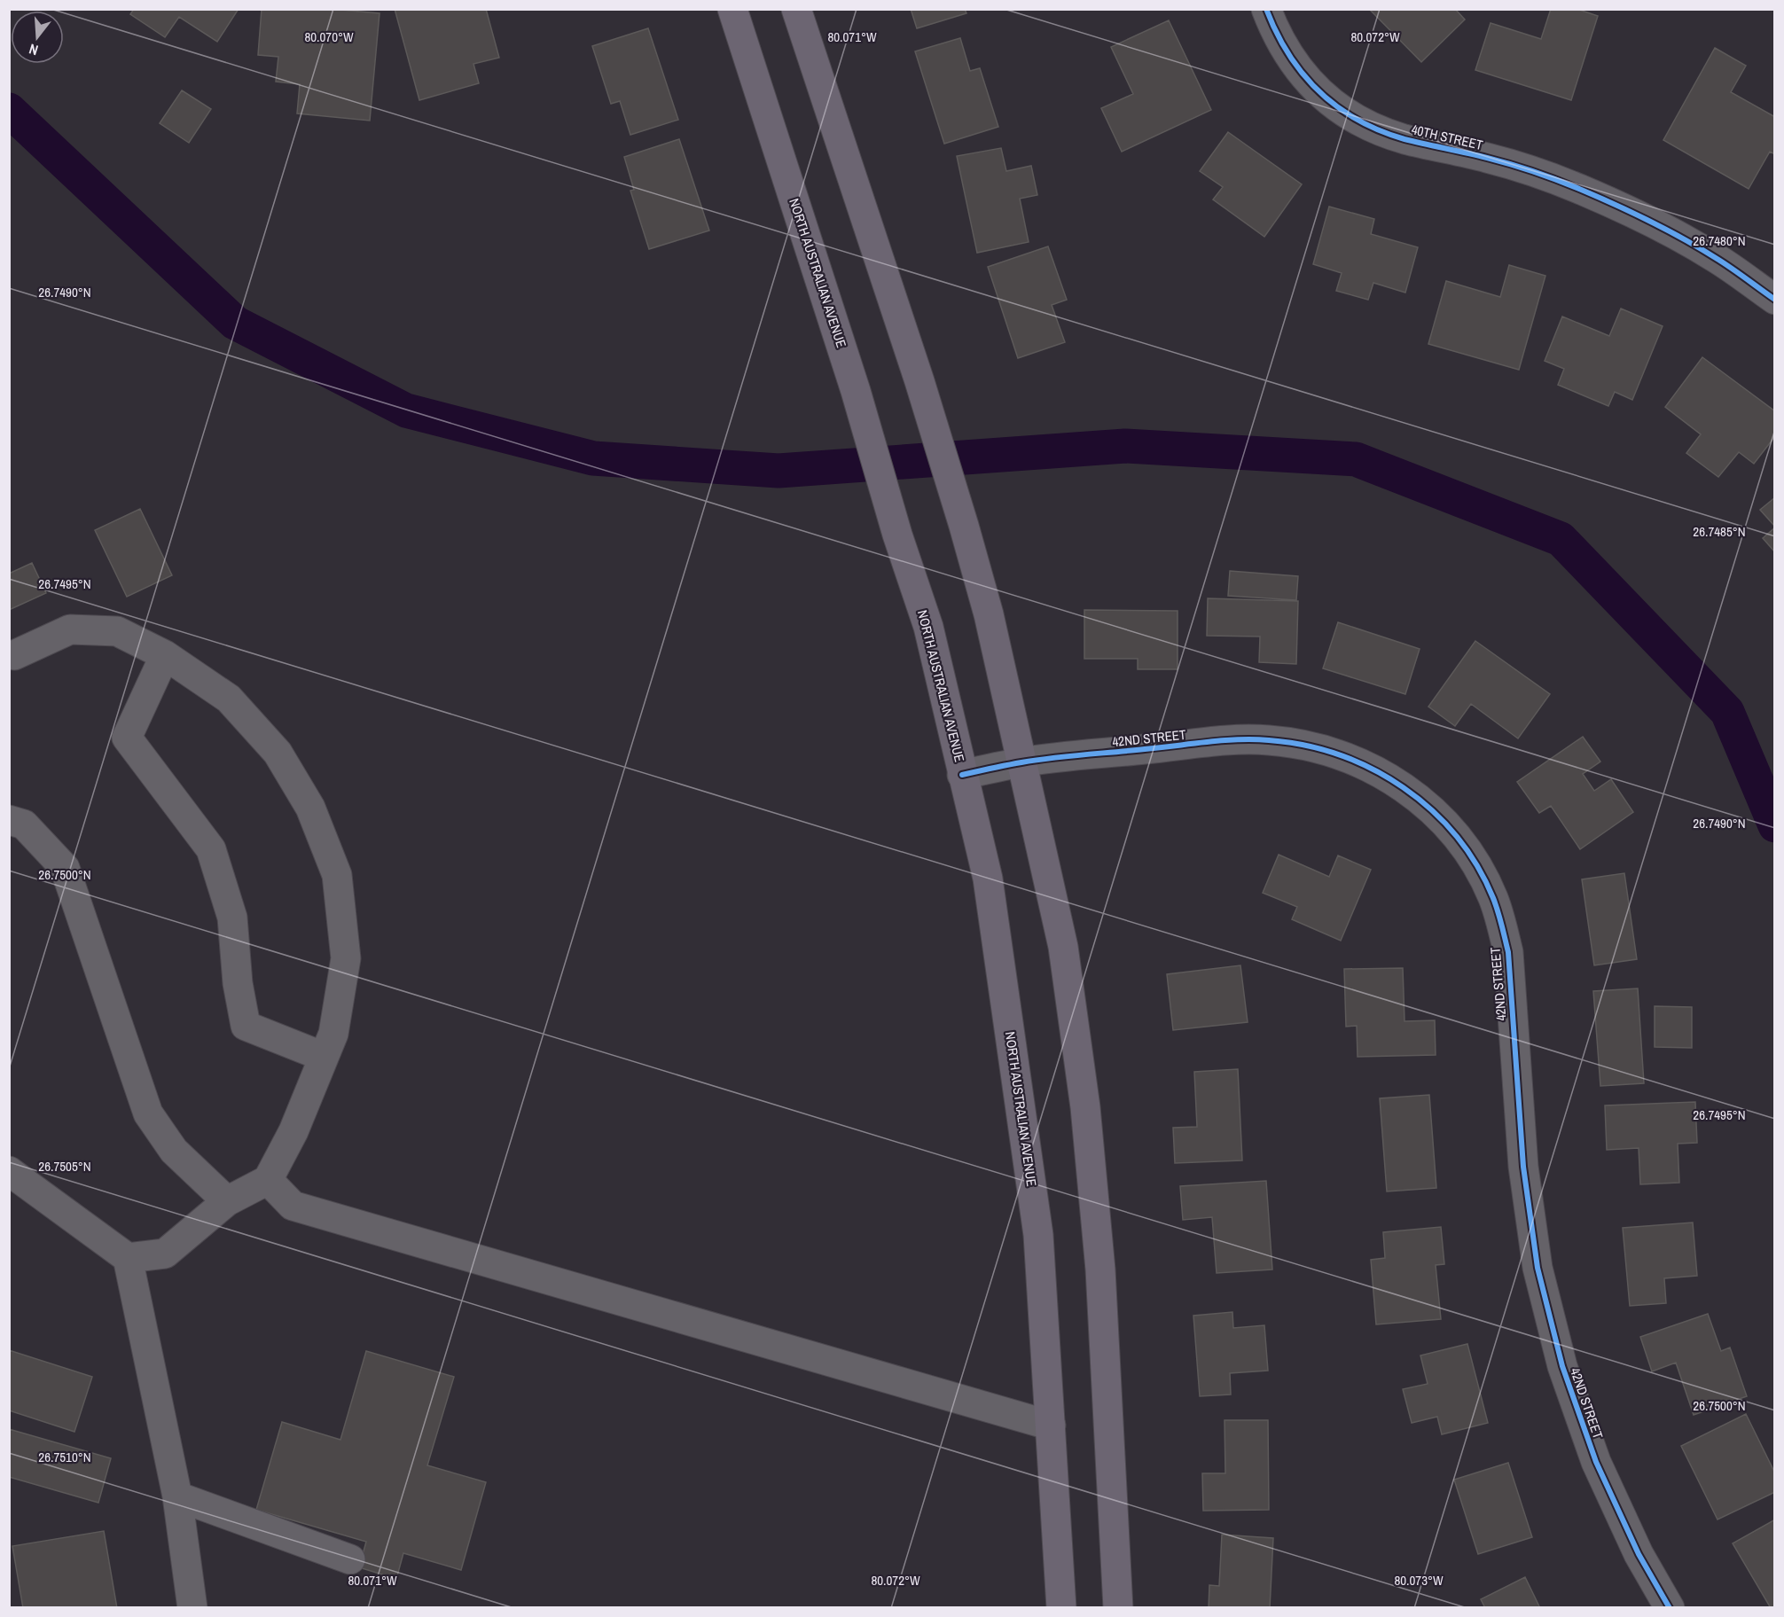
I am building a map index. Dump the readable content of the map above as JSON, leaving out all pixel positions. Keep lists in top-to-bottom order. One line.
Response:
{"streets":{"main road":["NORTH AUSTRALIAN AVENUE"],"street":["40TH STREET","42ND STREET"]},"crossings":[["NORTH AUSTRALIAN AVENUE","42ND STREET"]],"north":"bottom","coordinates":["80.070°W","80.071°W","80.072°W","26.7480°N","26.7490°N","26.7485°N","26.7495°N","26.7500°N","26.7505°N","26.7510°N","80.073°W"]}
